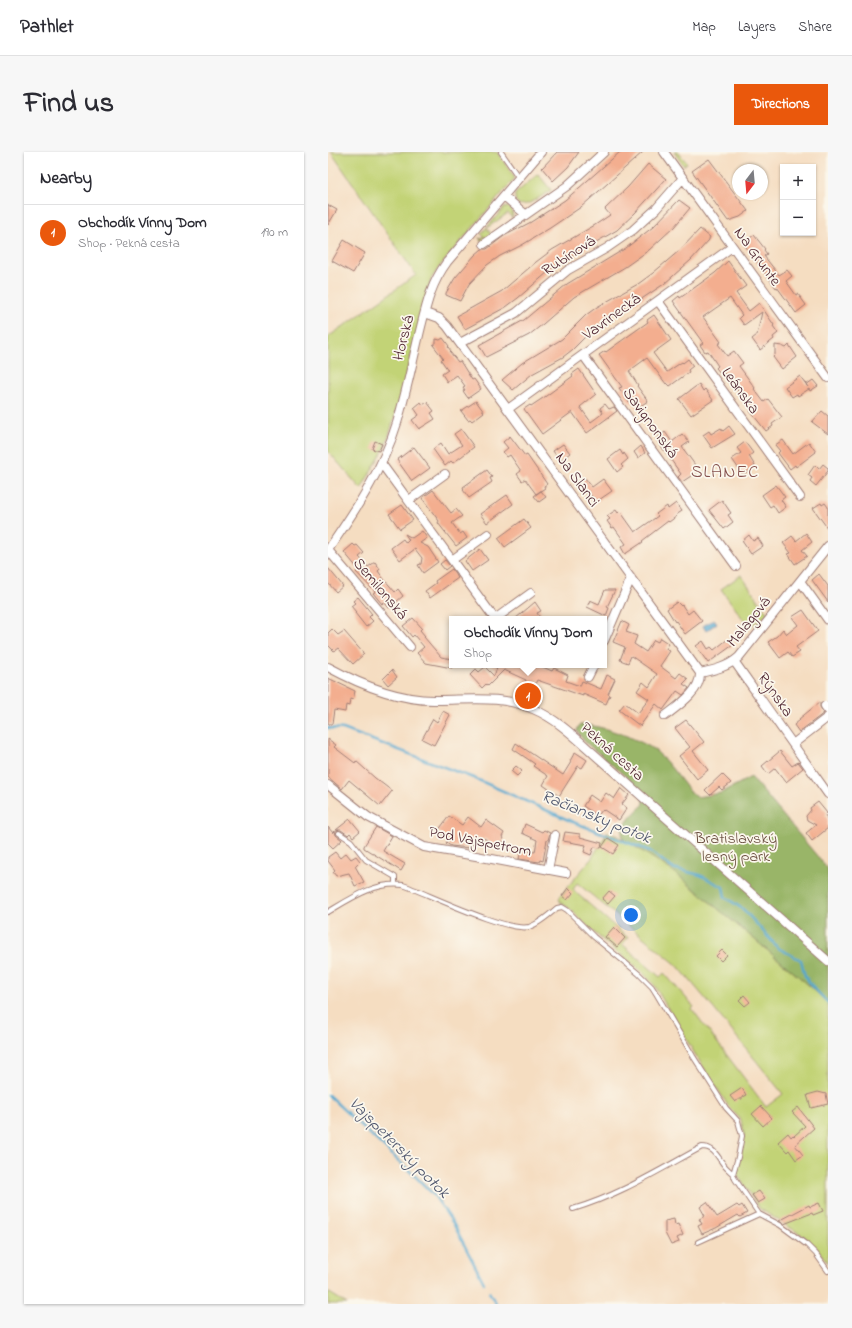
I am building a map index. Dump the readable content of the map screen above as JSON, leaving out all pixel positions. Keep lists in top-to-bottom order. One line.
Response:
{"streets":{"street":["Rubínová","Na Grunte","Vavrinecká","Horská","Leánska","Savignonská","Na Slanci","Semilonská","Malagová","Rýnska","Pekná cesta","Pod Vajspetrom"]},"crossings":[["Rubínová","Na Grunte"],["Rubínová","Na Slanci"],["Na Grunte","Vavrinecká"],["Vavrinecká","Leánska"],["Vavrinecká","Savignonská"],["Vavrinecká","Na Slanci"],["Horská","Na Slanci"],["Horská","Semilonská"],["Na Slanci","Malagová"],["Malagová","Rýnska"]],"districts":["SLANEC"],"water":["Račiansky potok","Vajspeterský potok"],"parks":["Bratislavský lesný park"],"north":"bottom","page":{"header":"Pathlet","nav":["Map","Layers","Share"],"title":"Find us","buttons":"Directions","heading":"Nearby","map_buttons":["+","−"],"list":[{"mark":"1","name":"Obchodík Vínny Dom","note":"Shop · Pekná cesta","value":"190 m"}],"popup":["Obchodík Vínny Dom","Shop"],"pins":"1"}}
